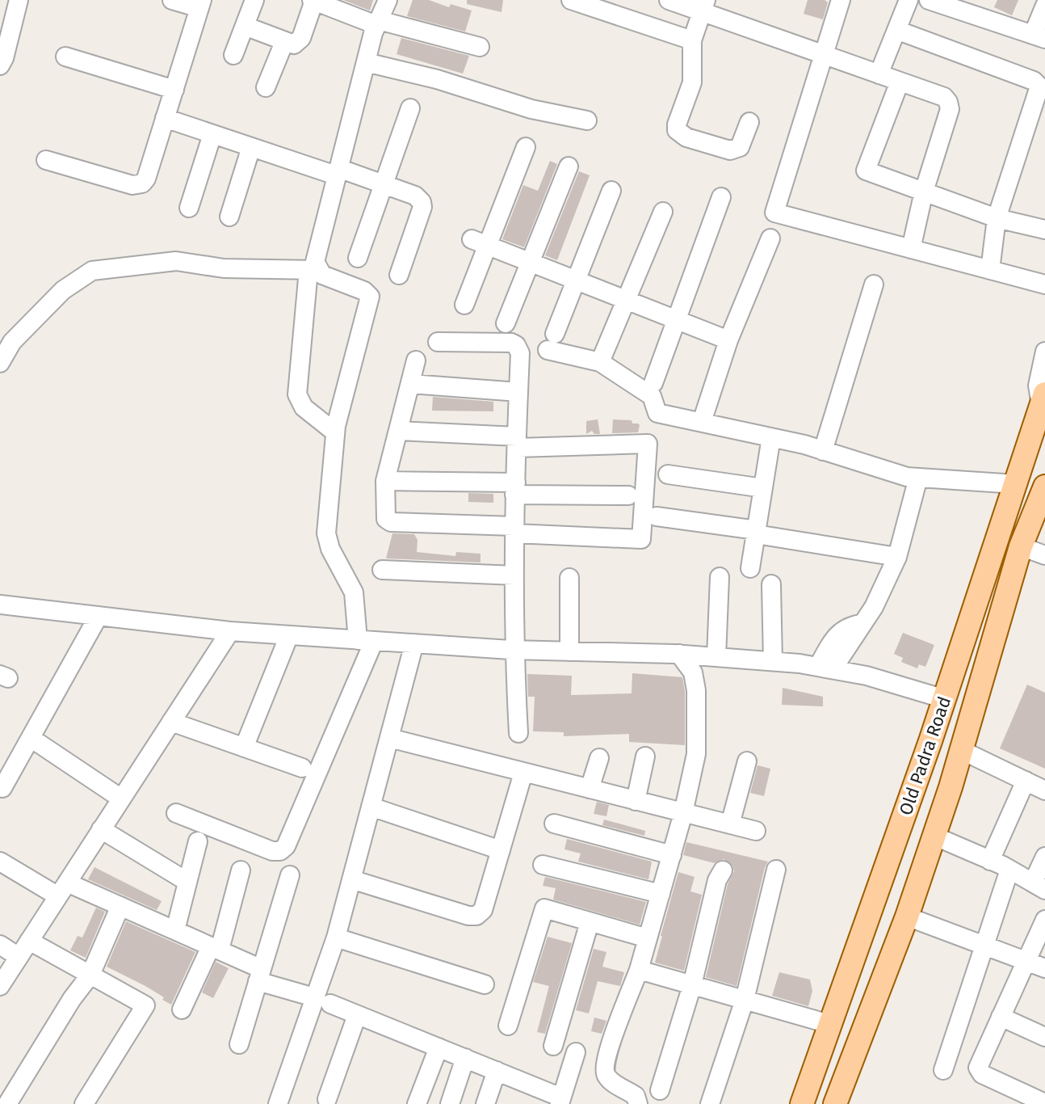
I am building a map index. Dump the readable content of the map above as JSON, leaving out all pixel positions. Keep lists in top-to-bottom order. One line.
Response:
{"streets":{"main road":["Old Padra Road"]}}
